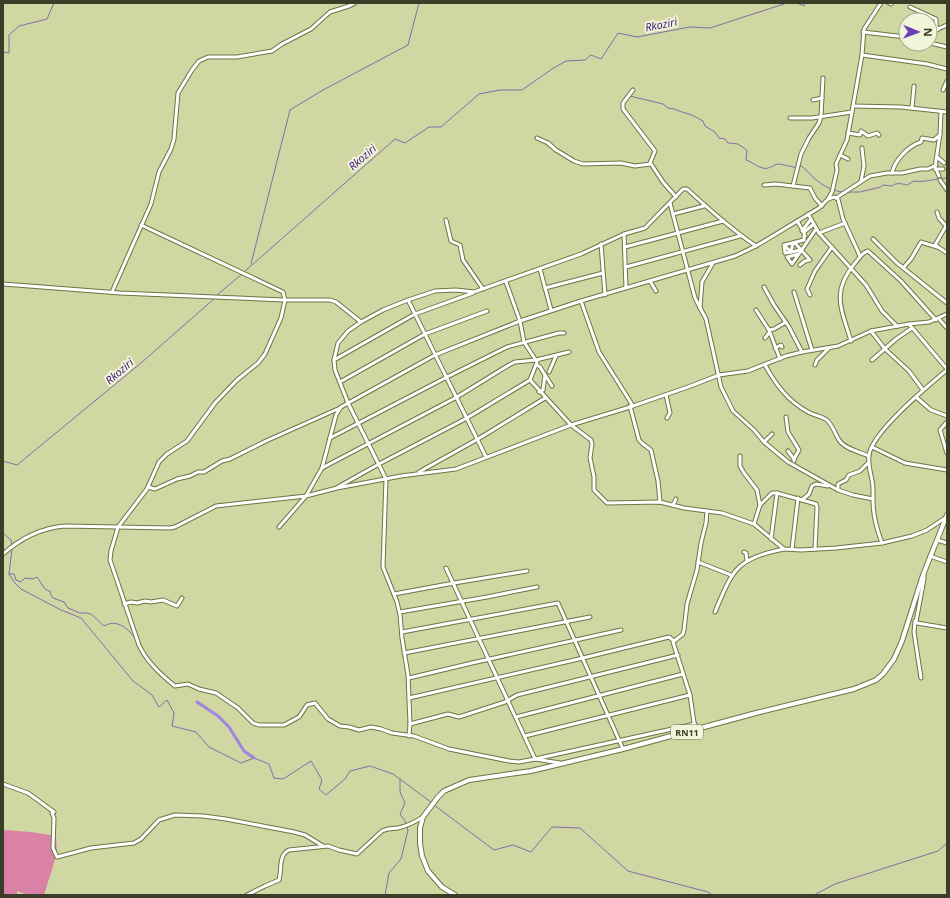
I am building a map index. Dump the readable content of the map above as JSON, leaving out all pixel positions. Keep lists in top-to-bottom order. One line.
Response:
{"streets":{"main road":["RN11"]},"water":["Rkoziri"],"north":"right"}
